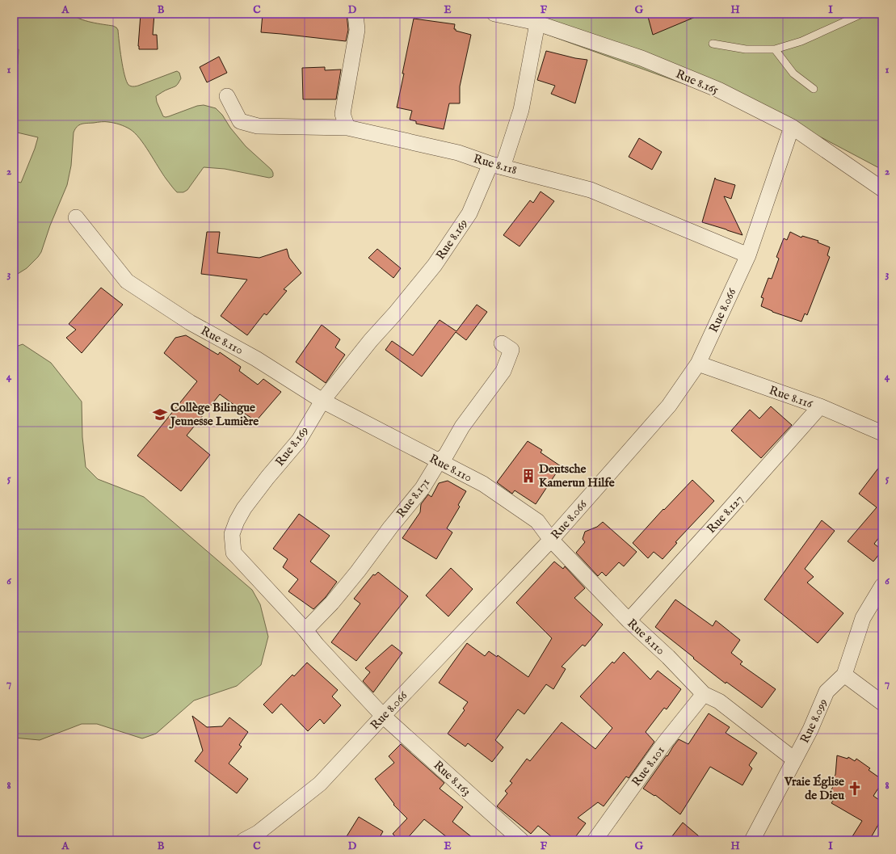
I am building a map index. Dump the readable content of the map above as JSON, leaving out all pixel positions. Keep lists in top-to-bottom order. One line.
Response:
{"streets":{"street":["Rue 8.165","Rue 8.118","Rue 8.169","Rue 8.066","Rue 8.110","Rue 8.116","Rue 8.171","Rue 8.127","Rue 8.099","Rue 8.101","Rue 8.163"]},"crossings":[["Rue 8.165","Rue 8.169"],["Rue 8.165","Rue 8.066"],["Rue 8.118","Rue 8.169"],["Rue 8.118","Rue 8.066"],["Rue 8.169","Rue 8.066"],["Rue 8.169","Rue 8.110"],["Rue 8.169","Rue 8.171"],["Rue 8.169","Rue 8.163"],["Rue 8.066","Rue 8.110"],["Rue 8.066","Rue 8.116"],["Rue 8.066","Rue 8.163"],["Rue 8.110","Rue 8.171"],["Rue 8.110","Rue 8.127"],["Rue 8.110","Rue 8.099"],["Rue 8.110","Rue 8.101"],["Rue 8.116","Rue 8.127"]],"places":{"school or university":["Collège Bilingue Jeunesse Lumière"],"building":["Deutsche Kamerun Hilfe"],"church":["Vraie Église de Dieu"]},"grid":{"columns":["A","B","C","D","E","F","G","H","I"],"rows":["1","2","3","4","5","6","7","8"]}}
